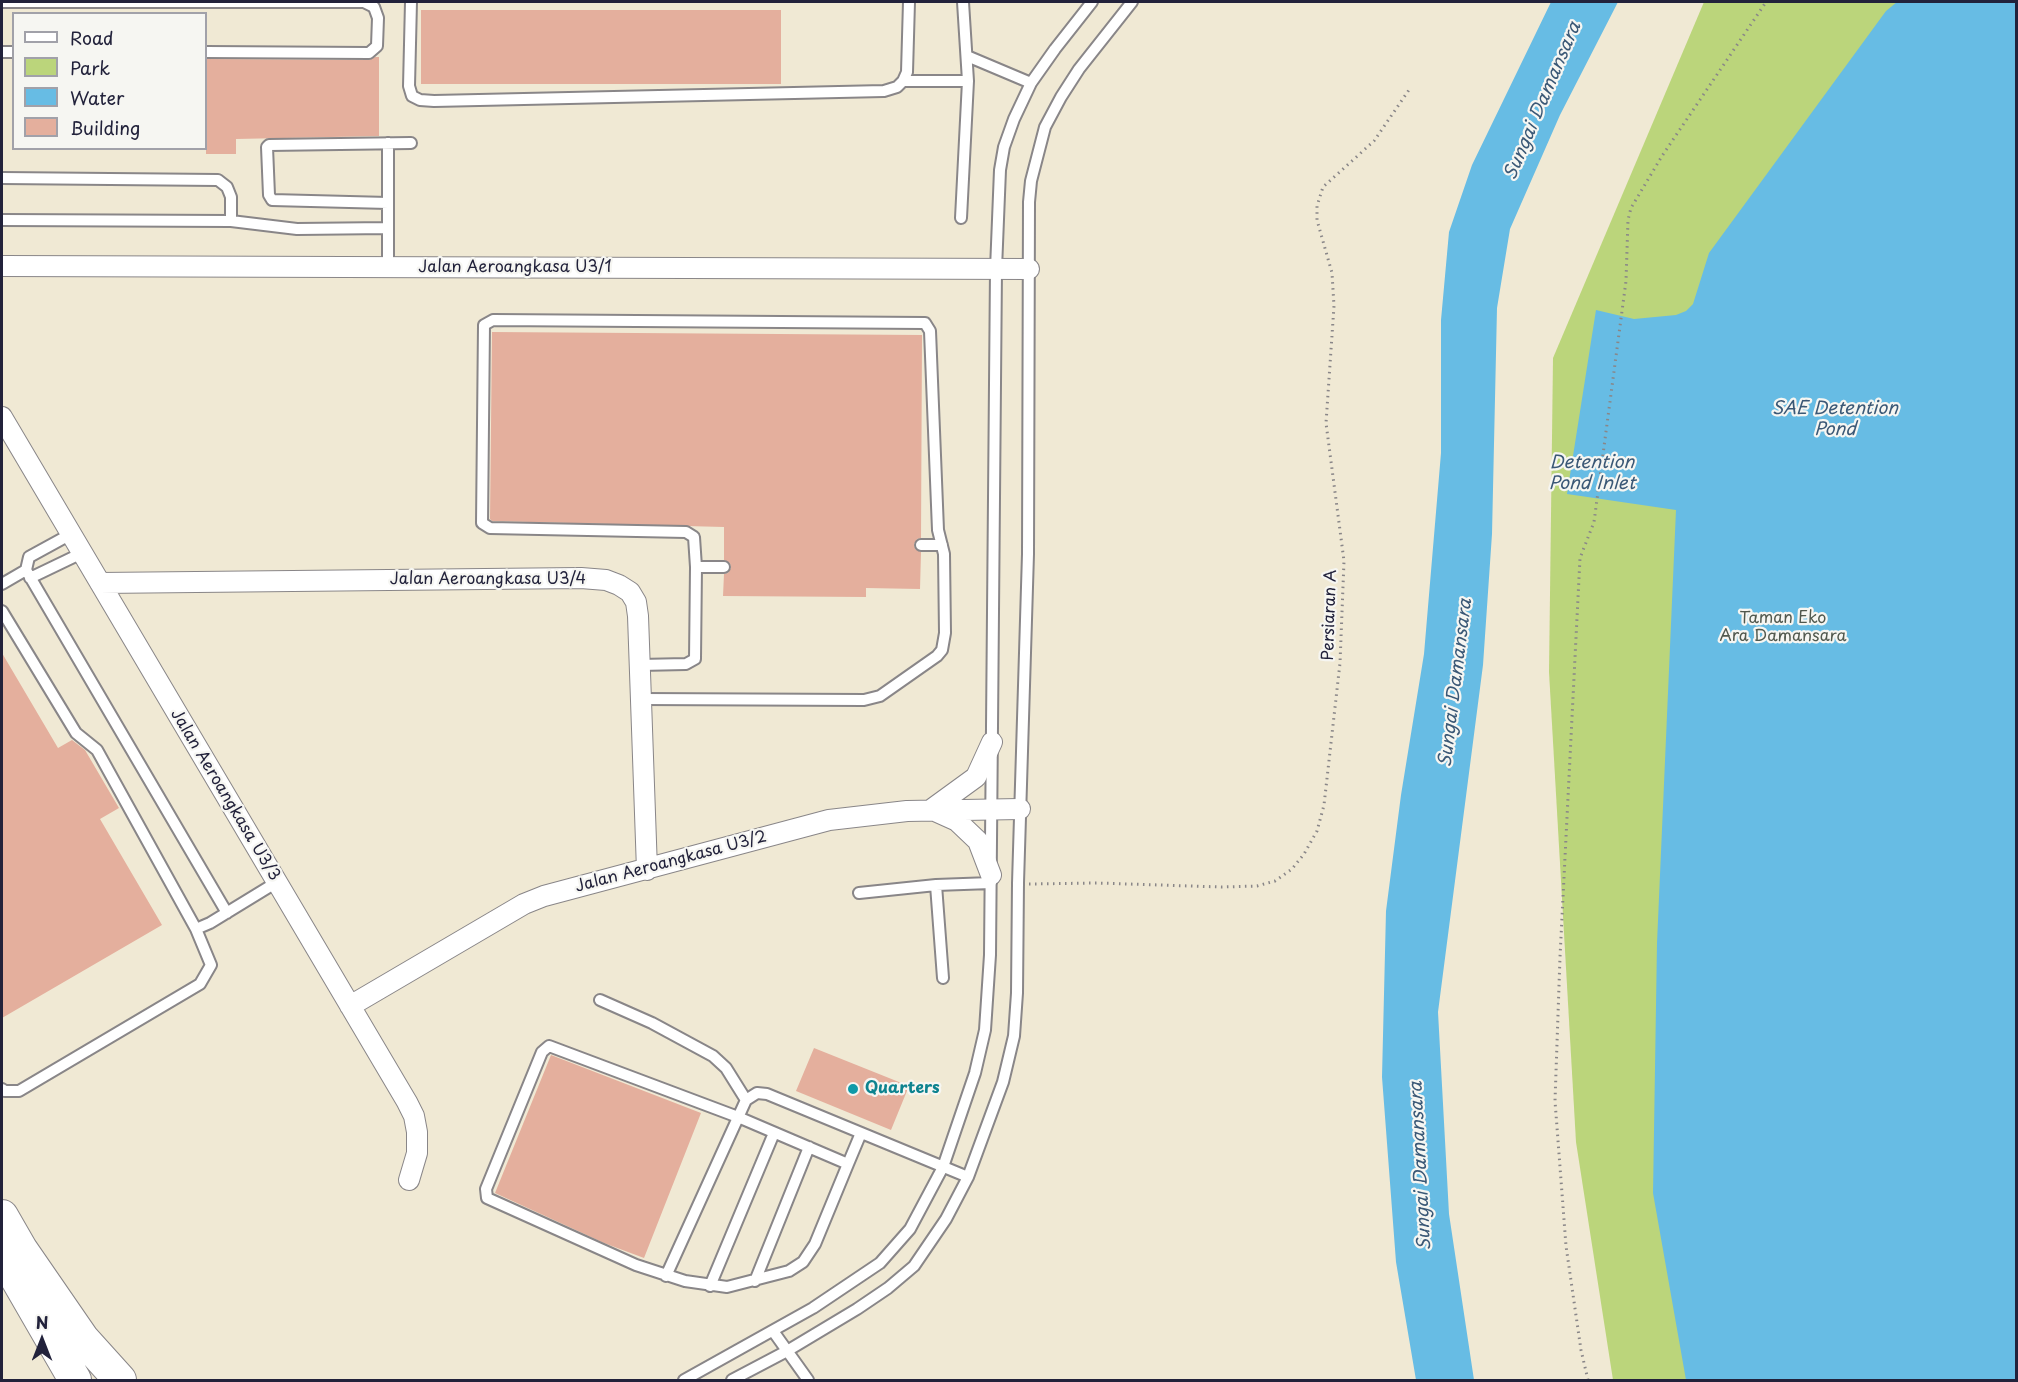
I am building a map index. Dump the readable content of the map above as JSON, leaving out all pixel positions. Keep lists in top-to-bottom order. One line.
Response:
{"streets":{"street":["Jalan Aeroangkasa U3/1","Jalan Aeroangkasa U3/4","Jalan Aeroangkasa U3/3","Jalan Aeroangkasa U3/2"],"path":["Persiaran A"]},"crossings":[["Jalan Aeroangkasa U3/4","Jalan Aeroangkasa U3/3"],["Jalan Aeroangkasa U3/4","Jalan Aeroangkasa U3/2"],["Jalan Aeroangkasa U3/3","Jalan Aeroangkasa U3/2"]],"water":["Sungai Damansara","SAE Detention Pond","Detention Pond Inlet"],"parks":["Taman Eko Ara Damansara"],"places":["Quarters"],"legend":["Road","Park","Water","Building"],"north":"top"}
